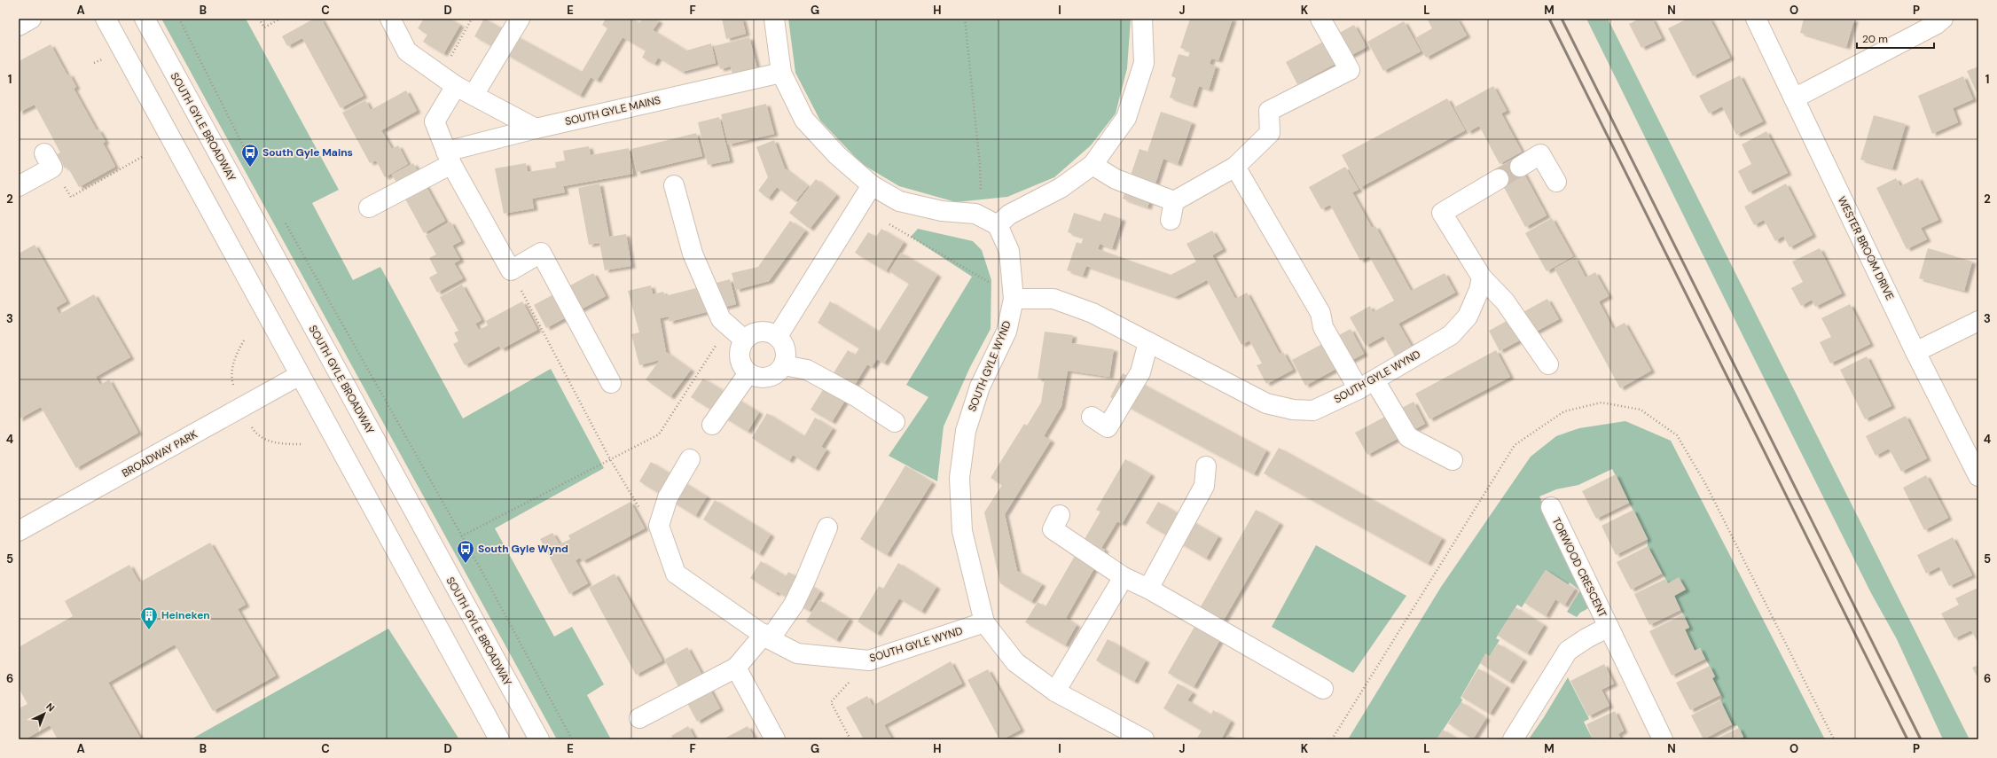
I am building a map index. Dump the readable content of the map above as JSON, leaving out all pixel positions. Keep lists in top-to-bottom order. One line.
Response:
{"streets":{"street":["SOUTH GYLE MAINS","SOUTH GYLE BROADWAY","WESTER BROOM DRIVE","SOUTH GYLE WYND","BROADWAY PARK","TORWOOD CRESCENT"]},"places":{"bus stop":["South Gyle Mains","South Gyle Wynd"],"building":["Heineken"]},"scale_bar":"20 m","north":"top right","grid":{"columns":["A","B","C","D","E","F","G","H","I","J","K","L","M","N","O","P"],"rows":["1","2","3","4","5","6"]}}
